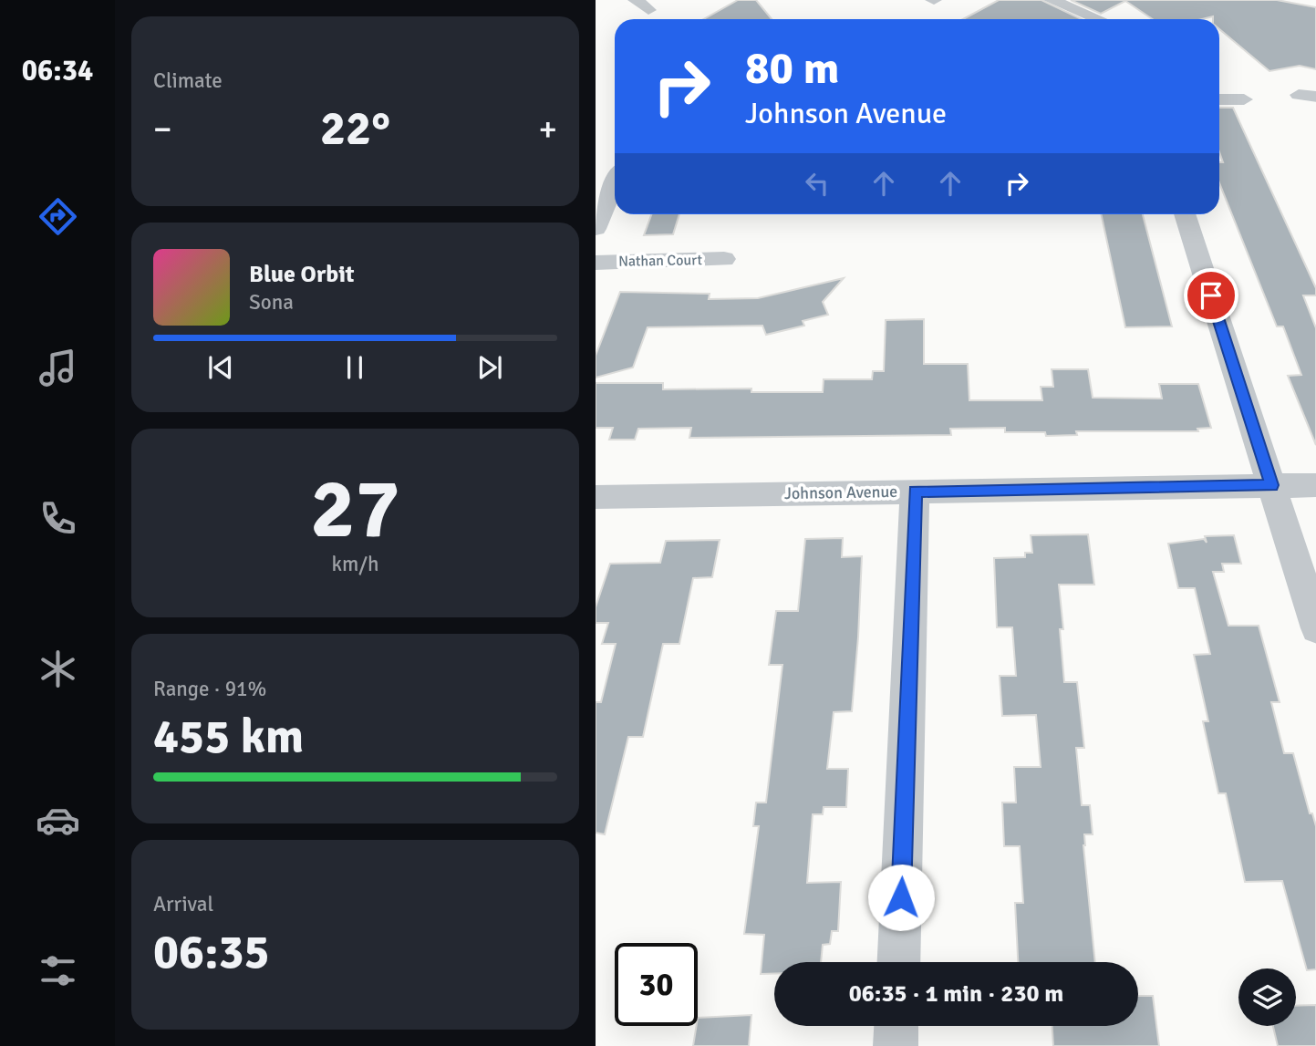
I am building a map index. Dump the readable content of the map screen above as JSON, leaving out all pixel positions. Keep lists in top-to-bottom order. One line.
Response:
{"streets":{"street":["Nathan Court","Johnson Avenue"]},"page":{"tabs":"06:34","tile":["Climate",["27","km/h"],["Range · 91%","455 km"],["Arrival","06:35"]],"turn":["80 m","Johnson Avenue"],"heat":["−","22°","+"],"song":["Blue Orbit","Sona"],"limit":"30","trip":"06:35 · 1 min · 230 m"}}
